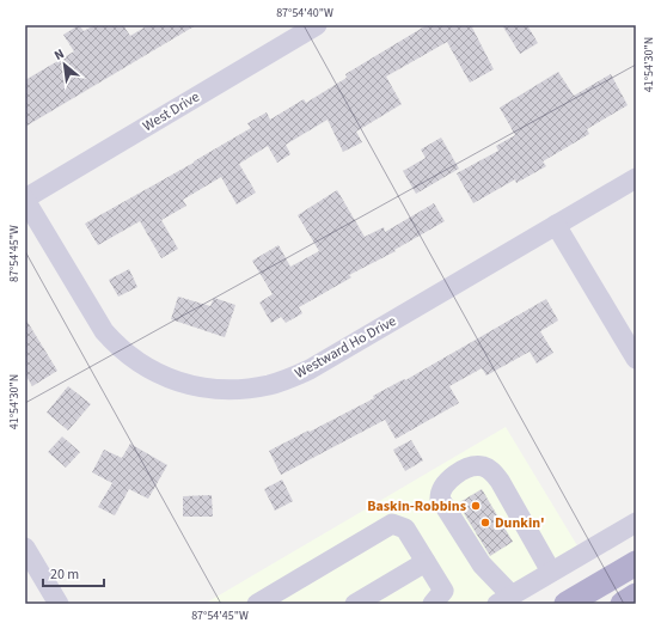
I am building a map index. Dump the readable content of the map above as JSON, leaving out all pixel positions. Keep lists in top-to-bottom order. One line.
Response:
{"streets":{"street":["West Drive","Westward Ho Drive"]},"crossings":[["West Drive","Westward Ho Drive"]],"places":["Baskin-Robbins","Dunkin'"],"scale_bar":"20 m","north":"top left","coordinates":["87°54'40\"W","41°54'30\"N","87°54'45\"W"]}
